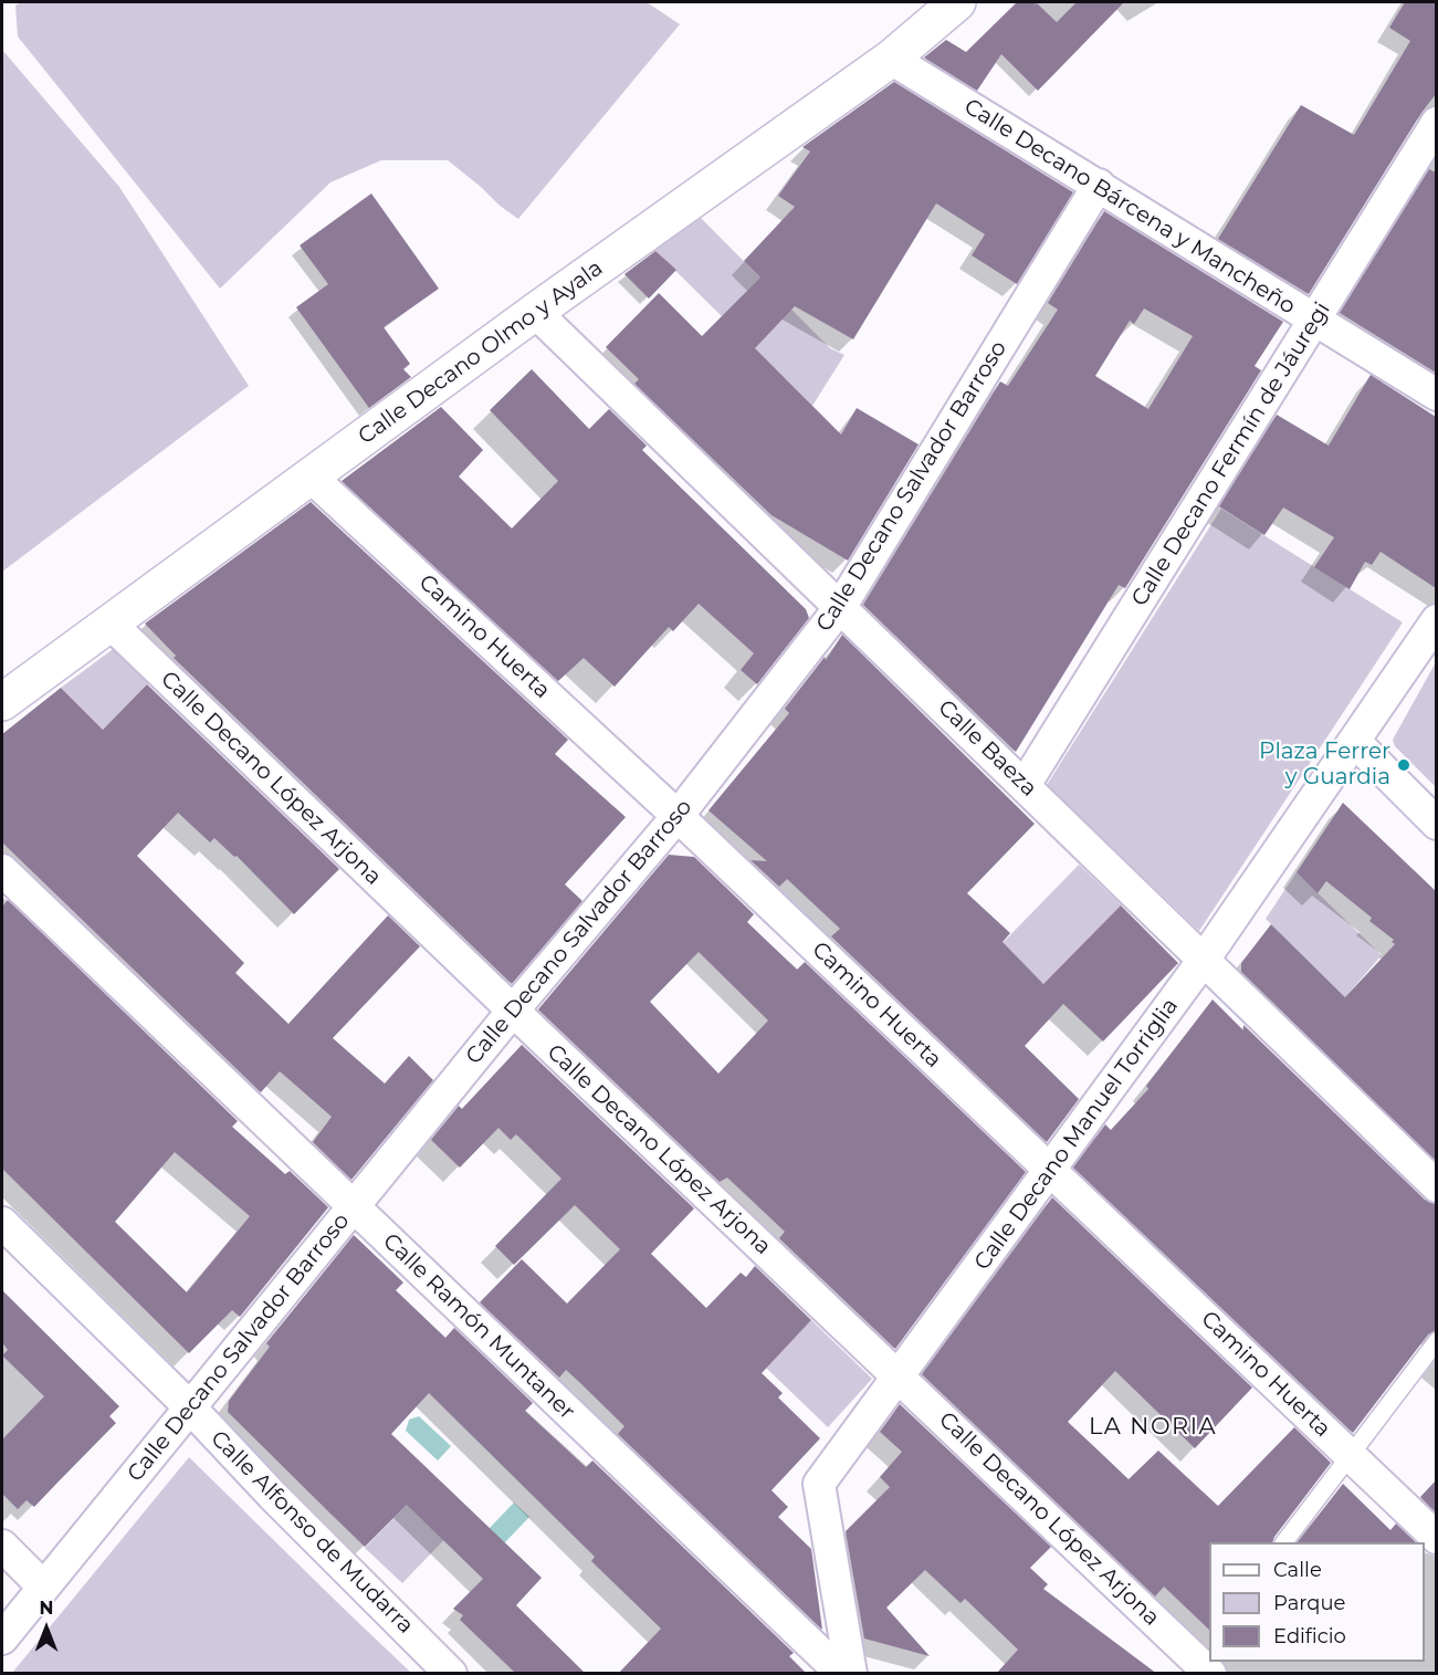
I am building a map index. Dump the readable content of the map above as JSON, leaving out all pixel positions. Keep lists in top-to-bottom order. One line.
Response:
{"streets":{"street":["Calle Decano Bárcena y Mancheño","Calle Decano Olmo y Ayala","Calle Decano Fermín de Jáuregi","Calle Decano Salvador Barroso","Camino Huerta","Calle Baeza","Calle Decano López Arjona","Calle Decano Manuel Torriglia","Calle Ramón Muntaner","Calle Alfonso de Mudarra"]},"crossings":[["Calle Decano Bárcena y Mancheño","Calle Decano Olmo y Ayala"],["Calle Decano Bárcena y Mancheño","Calle Decano Fermín de Jáuregi"],["Calle Decano Bárcena y Mancheño","Calle Decano Salvador Barroso"],["Calle Decano Olmo y Ayala","Camino Huerta"],["Calle Decano Olmo y Ayala","Calle Baeza"],["Calle Decano Olmo y Ayala","Calle Decano López Arjona"],["Calle Decano Fermín de Jáuregi","Calle Baeza"],["Calle Decano Salvador Barroso","Camino Huerta"],["Calle Decano Salvador Barroso","Calle Baeza"],["Calle Decano Salvador Barroso","Calle Decano López Arjona"],["Calle Decano Salvador Barroso","Calle Ramón Muntaner"],["Calle Decano Salvador Barroso","Calle Alfonso de Mudarra"],["Camino Huerta","Calle Decano Manuel Torriglia"],["Calle Baeza","Calle Decano Manuel Torriglia"],["Calle Decano López Arjona","Calle Decano Manuel Torriglia"]],"districts":["LA NORIA"],"places":["Plaza Ferrer y Guardia"],"legend":["Calle","Parque","Edificio"],"north":"top"}
